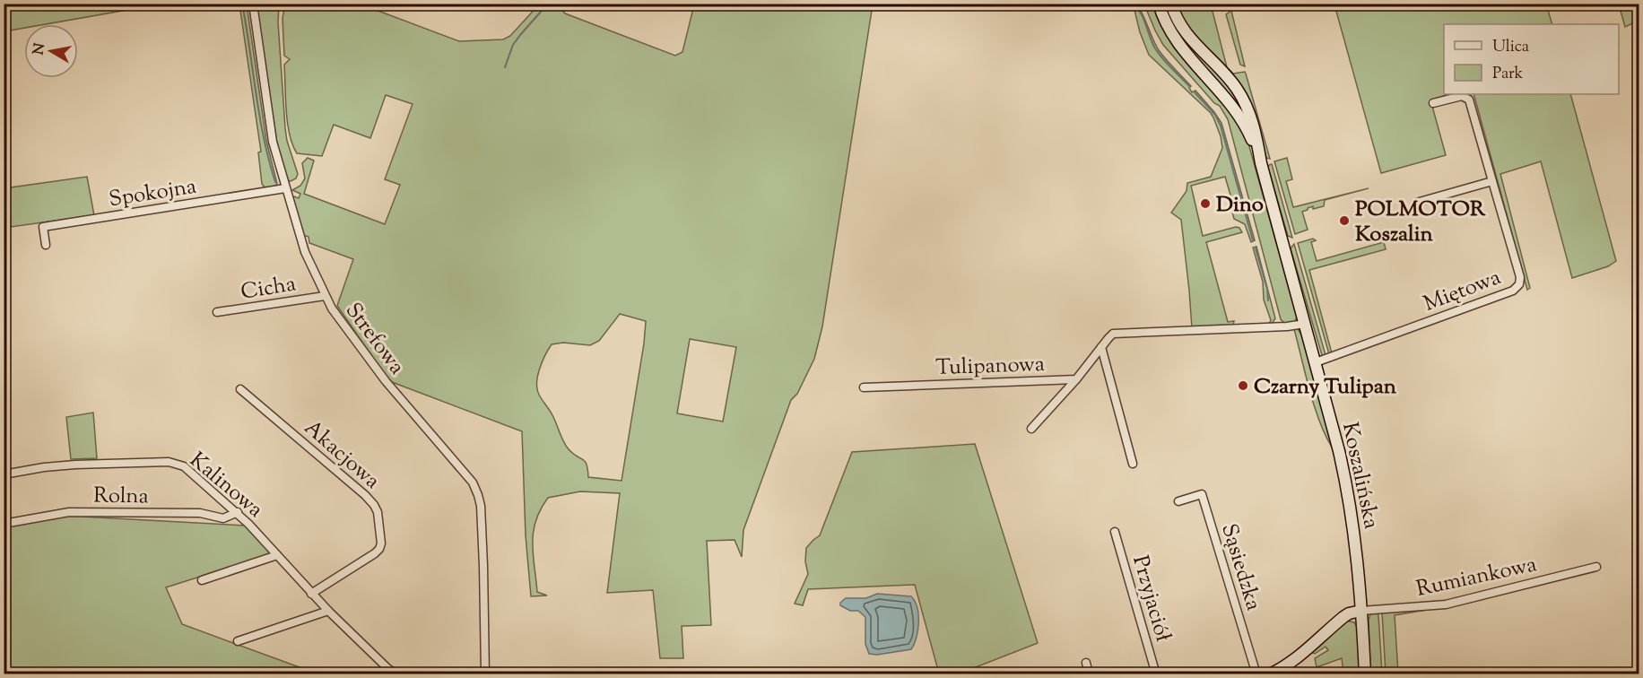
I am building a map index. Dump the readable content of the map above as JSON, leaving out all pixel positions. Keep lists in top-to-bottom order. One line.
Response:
{"streets":{"main road":["Koszalińska"],"street":["Spokojna","Cicha","Miętowa","Strefowa","Tulipanowa","Akacjowa","Kalinowa","Rolna","Sąsiedzka","Rumiankowa","Przyjaciół"]},"crossings":[["Spokojna","Strefowa"],["Cicha","Strefowa"],["Miętowa","Koszalińska"],["Tulipanowa","Koszalińska"],["Akacjowa","Kalinowa"],["Koszalińska","Rumiankowa"],["Kalinowa","Rolna"]],"places":["Dino","POLMOTOR Koszalin","Czarny Tulipan"],"legend":["Ulica","Park"],"north":"left"}
